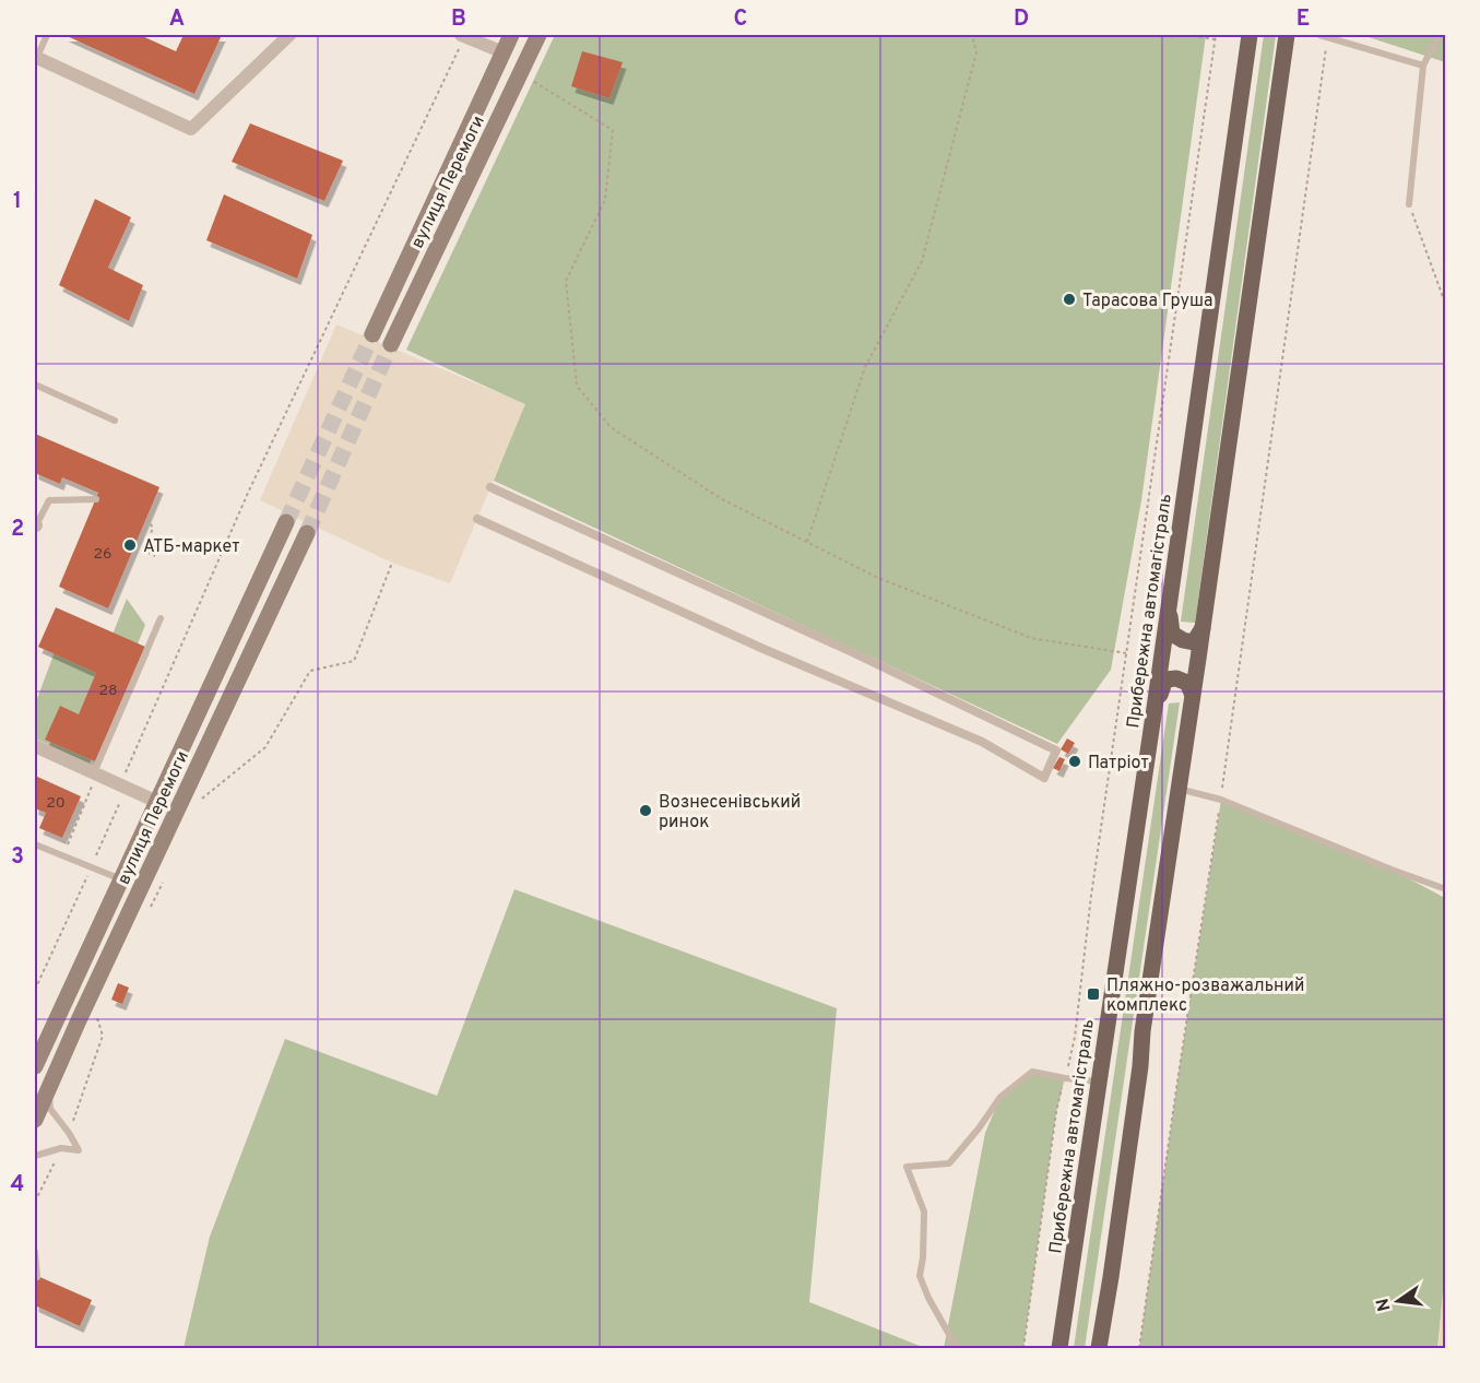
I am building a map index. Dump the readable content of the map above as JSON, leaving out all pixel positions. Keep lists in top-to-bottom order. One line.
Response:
{"streets":{"main road":["вулиця Перемоги","Прибережна автомагістраль"]},"places":{"other":["Тарасова Груша","АТБ-маркет","Патріот","Вознесенівський ринок"],"transit":["Пляжно-розважальний комплекс"]},"house_numbers":["26","28","20"],"north":"left","grid":{"columns":["A","B","C","D","E"],"rows":["1","2","3","4"]}}
